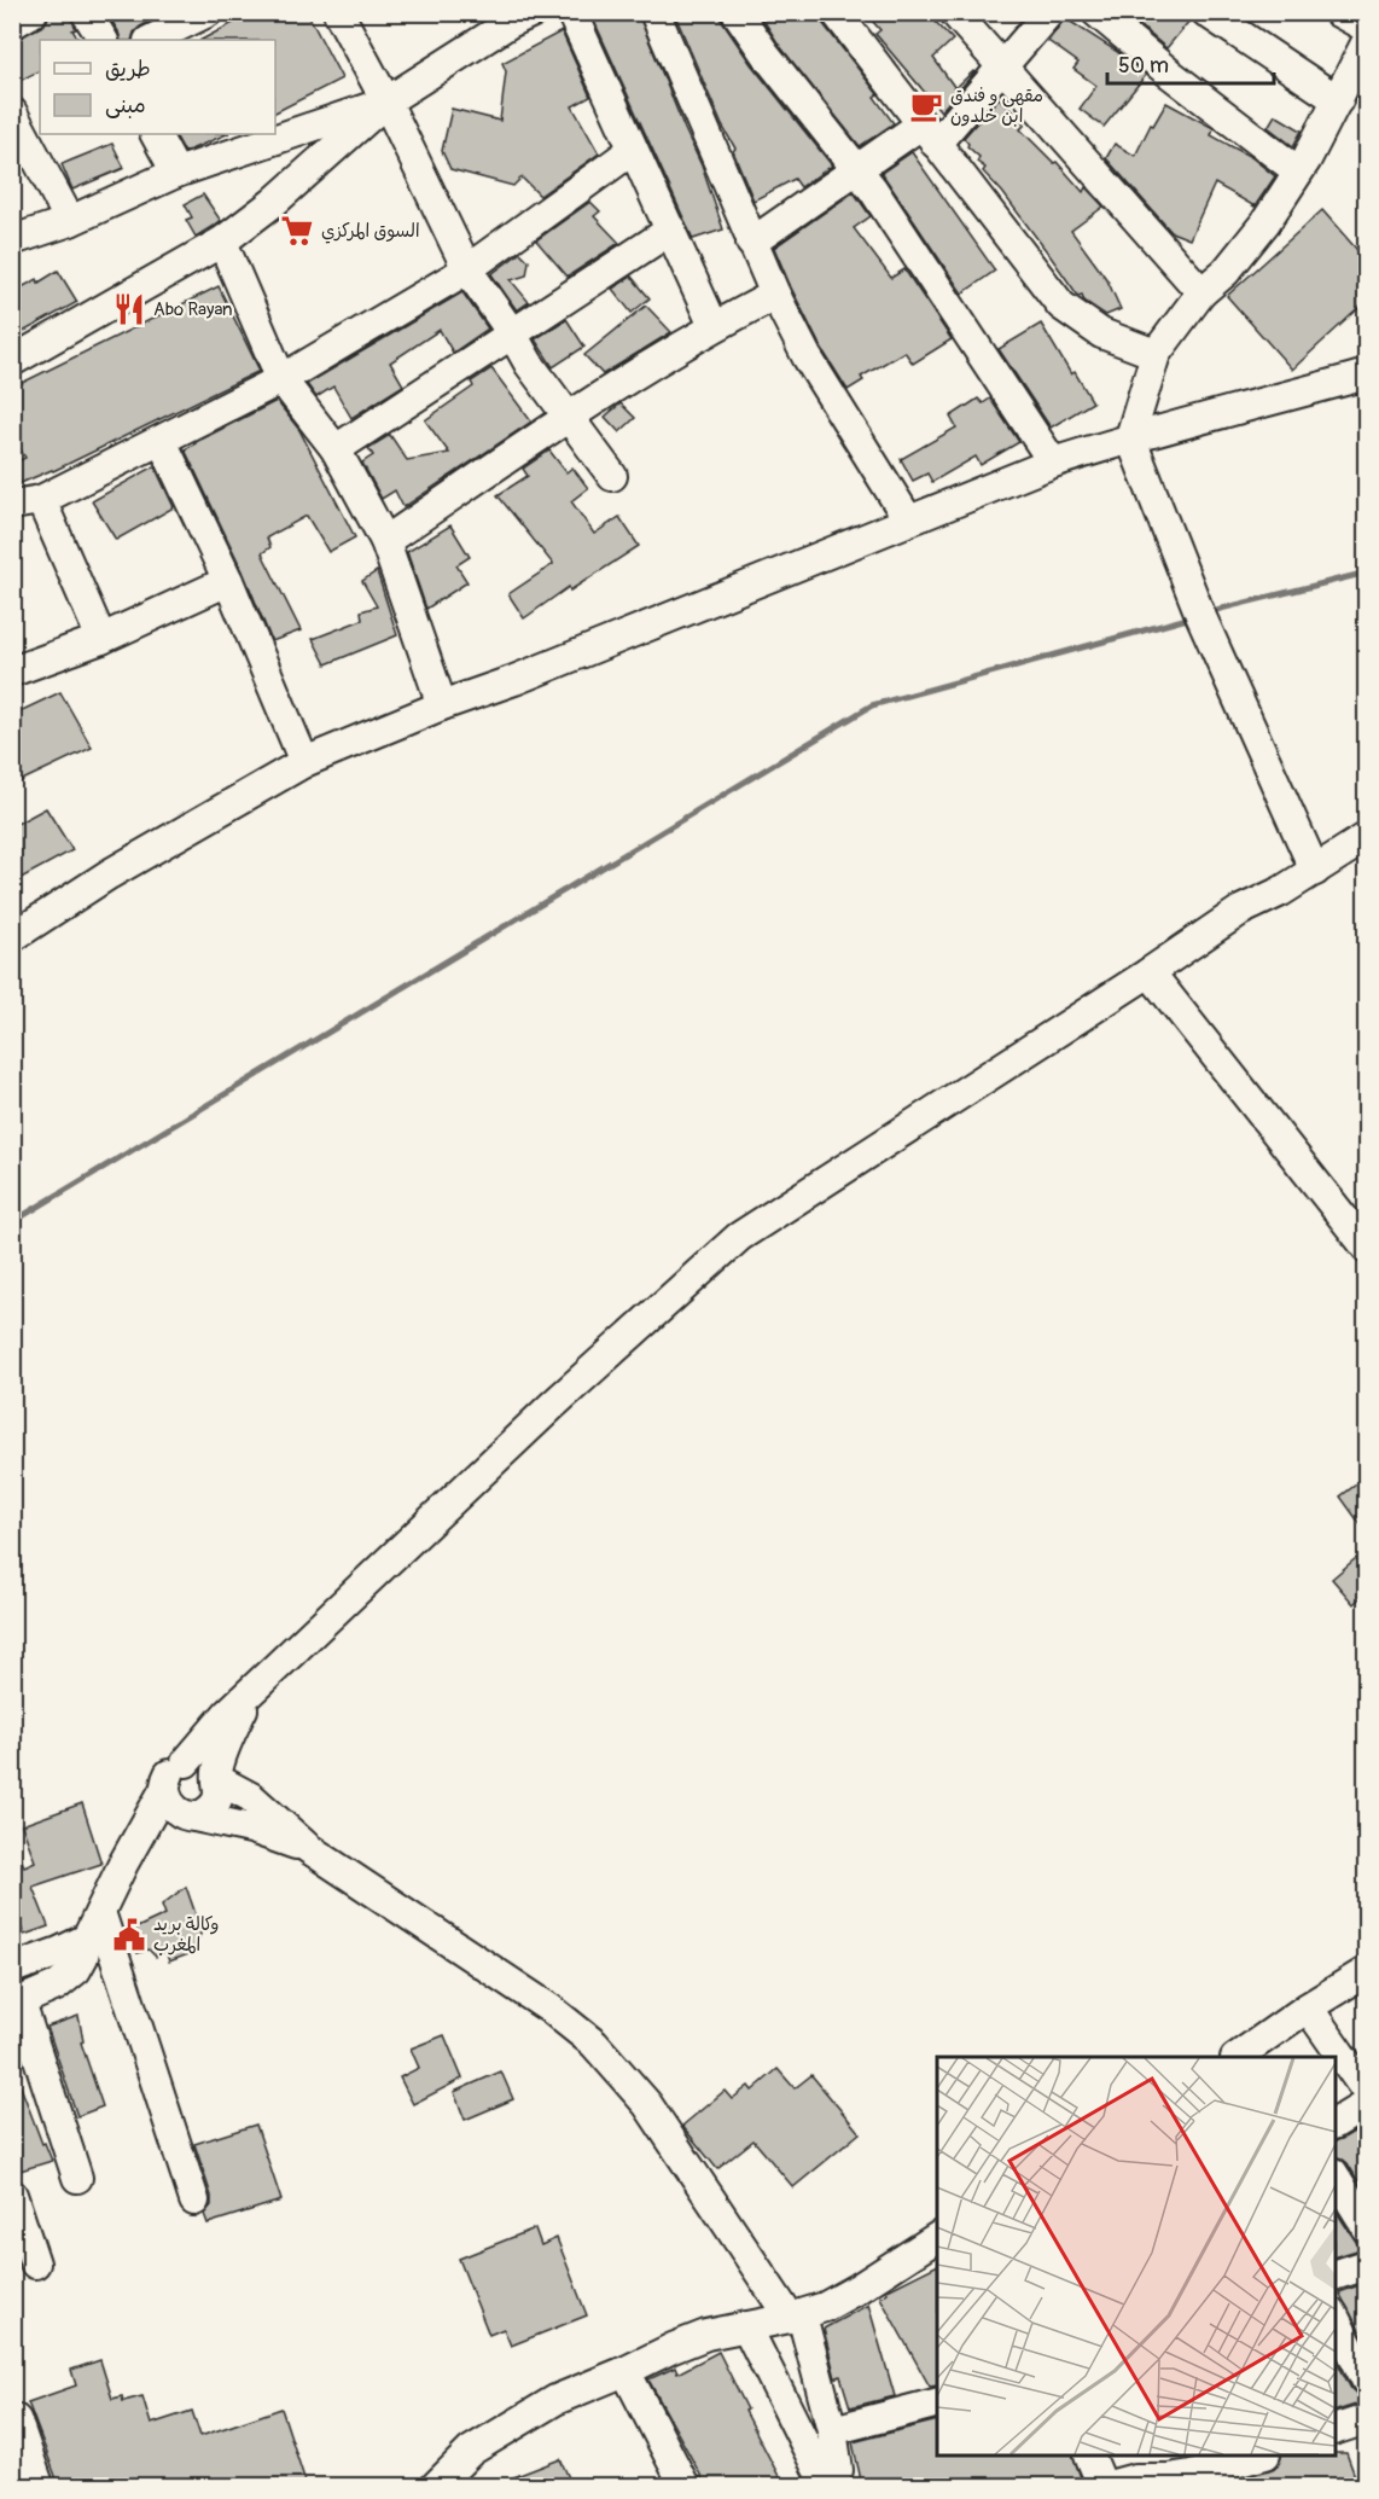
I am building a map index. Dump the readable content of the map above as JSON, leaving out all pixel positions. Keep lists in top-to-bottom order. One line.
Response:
{"places":{"cafe":["مقهى و فندق ابن خلدون"],"supermarket":["السوق المركزي"],"restaurant":["Abo Rayan"],"public building":["وكالة بريد المغرب"]},"legend":["طريق","مبنى"],"scale_bar":"50 m"}
